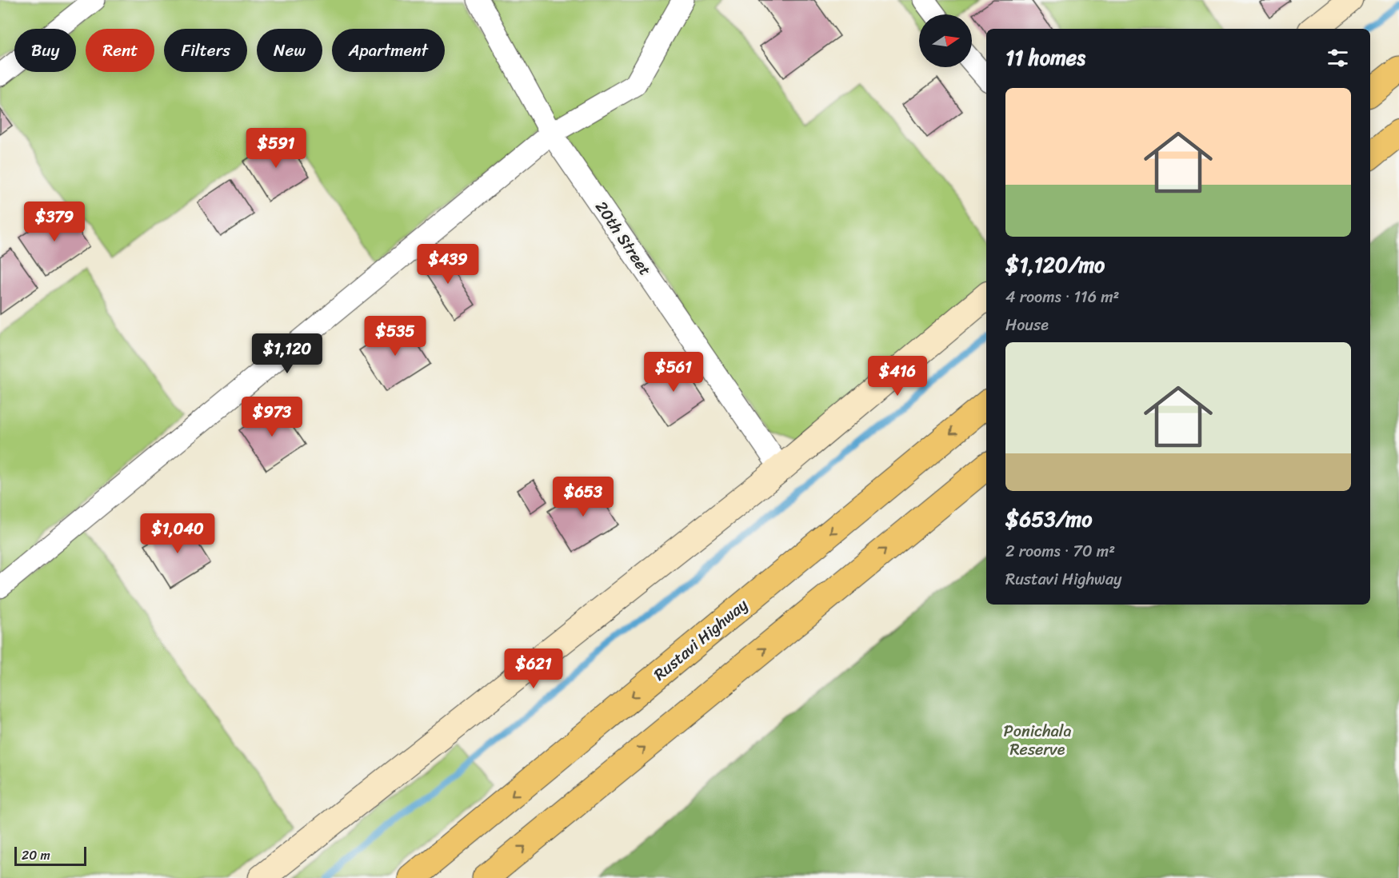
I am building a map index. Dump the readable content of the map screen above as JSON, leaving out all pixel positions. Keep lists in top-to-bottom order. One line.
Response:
{"streets":{"highway":["Rustavi Highway"],"street":["20th Street"]},"parks":["Ponichala Reserve"],"scale_bar":"20 m","north":"right","page":{"chip":["Buy","Rent","Filters","New","Apartment"],"heading":"11 homes","list":[{"name":"$1,120/mo","note":"4 rooms · 116 m² · House"},{"name":"$653/mo","note":"2 rooms · 70 m² · Rustavi Highway"}],"price":["$591","$379","$439","$535","$1,120","$561","$416","$973","$653","$1,040","$621"],"scale":"20 m"}}
